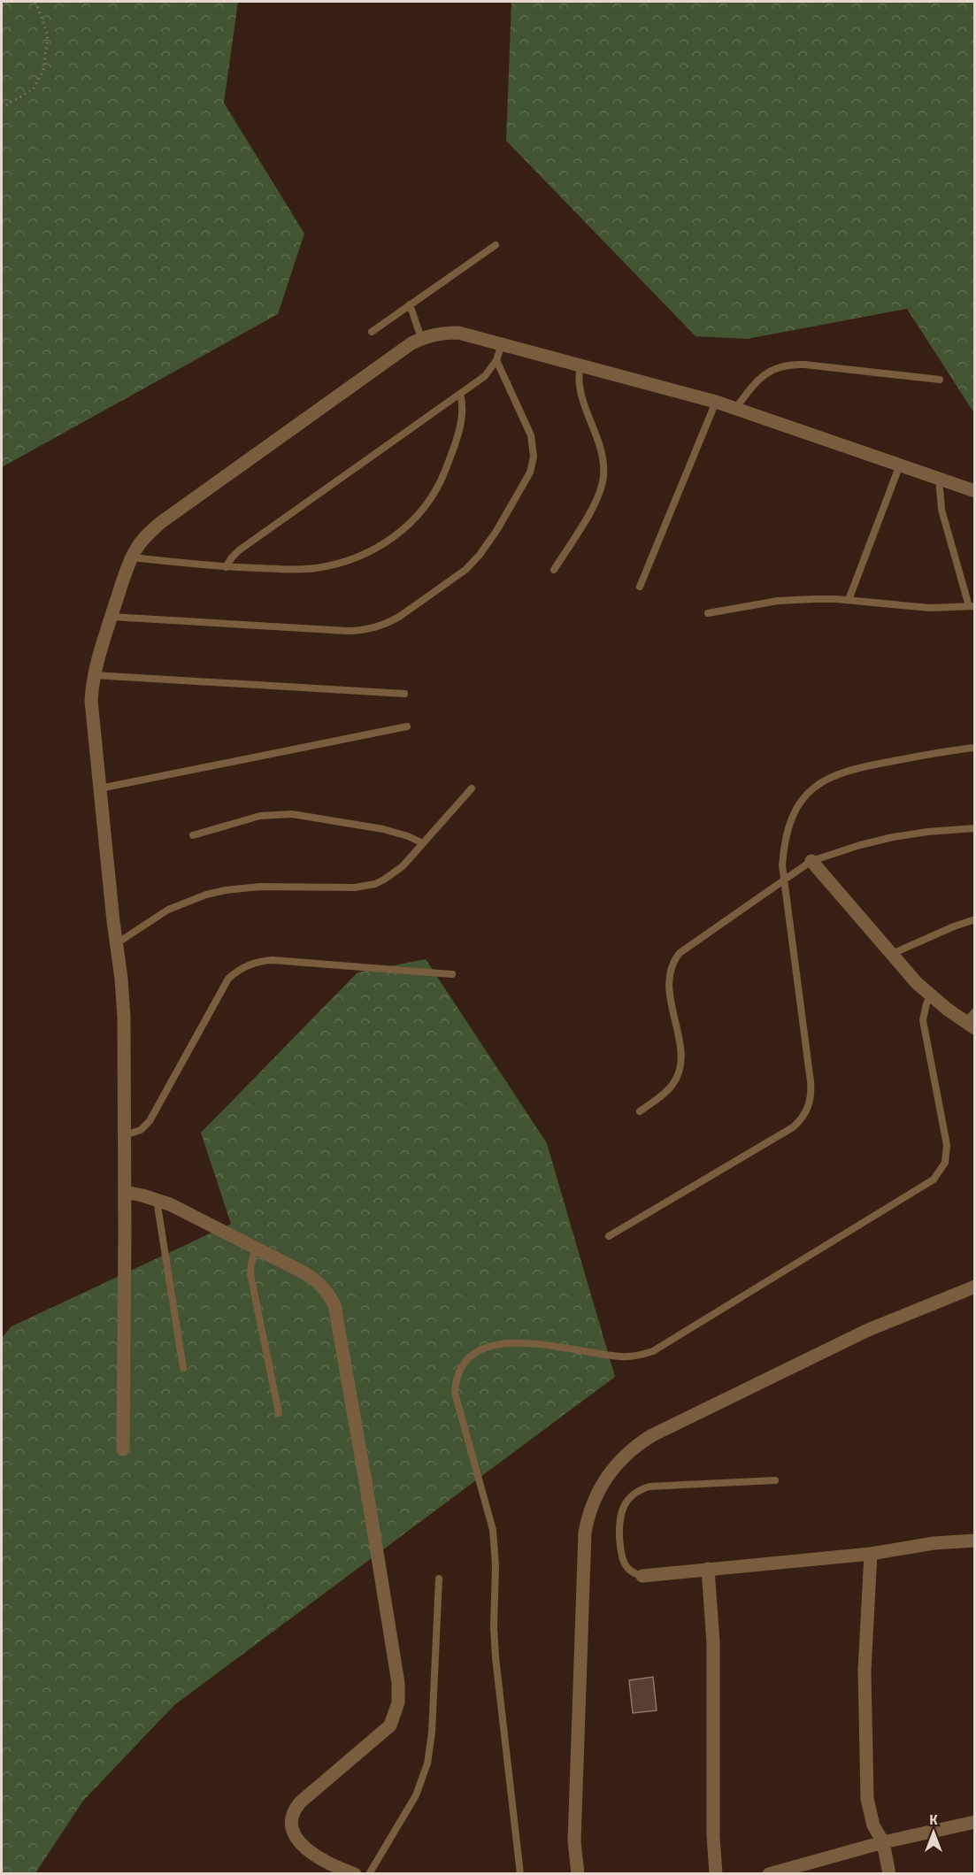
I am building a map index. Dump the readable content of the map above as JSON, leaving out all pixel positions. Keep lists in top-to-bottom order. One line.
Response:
{"north":"top"}
